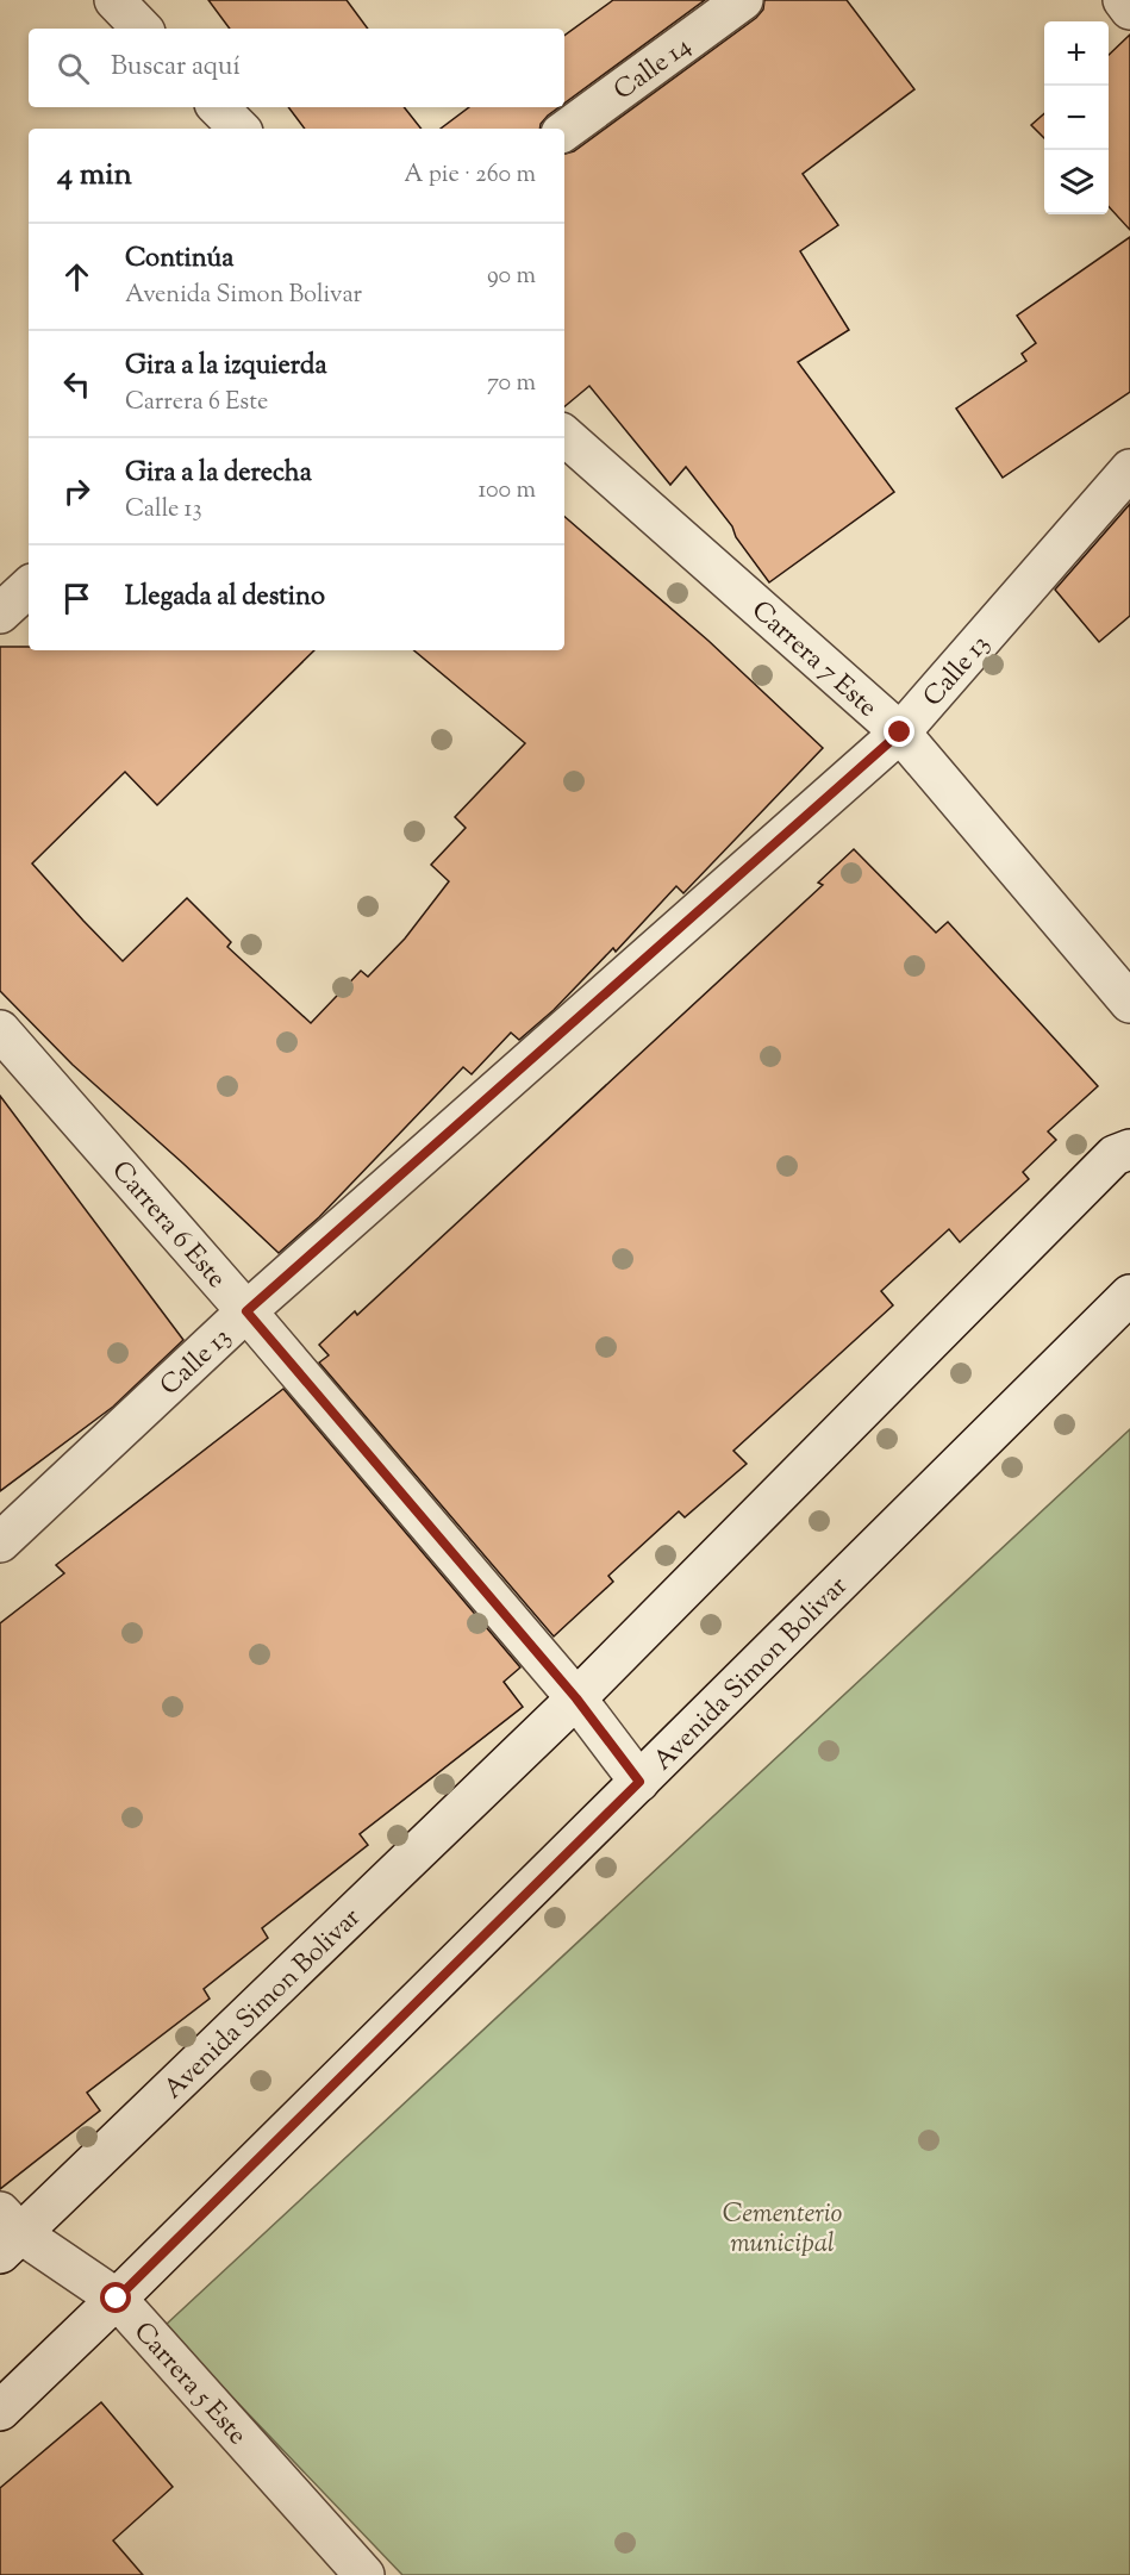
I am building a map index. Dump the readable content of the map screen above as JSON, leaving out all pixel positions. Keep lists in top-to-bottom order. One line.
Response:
{"streets":{"street":["Calle 14","Carrera 7 Este","Calle 13","Carrera 6 Este","Avenida Simon Bolivar","Carrera 5 Este"]},"crossings":[["Carrera 7 Este","Calle 13"],["Calle 13","Carrera 6 Este"],["Carrera 6 Este","Avenida Simon Bolivar"],["Avenida Simon Bolivar","Carrera 5 Este"]],"parks":["Cementerio municipal"],"page":{"map_buttons":["+","−"],"search":"Buscar aquí","heading":["4 min","A pie · 260 m"],"list":[["Continúa","Avenida Simon Bolivar","90 m"],["Gira a la izquierda","Carrera 6 Este","70 m"],["Gira a la derecha","Calle 13","100 m"],"Llegada al destino"]}}
